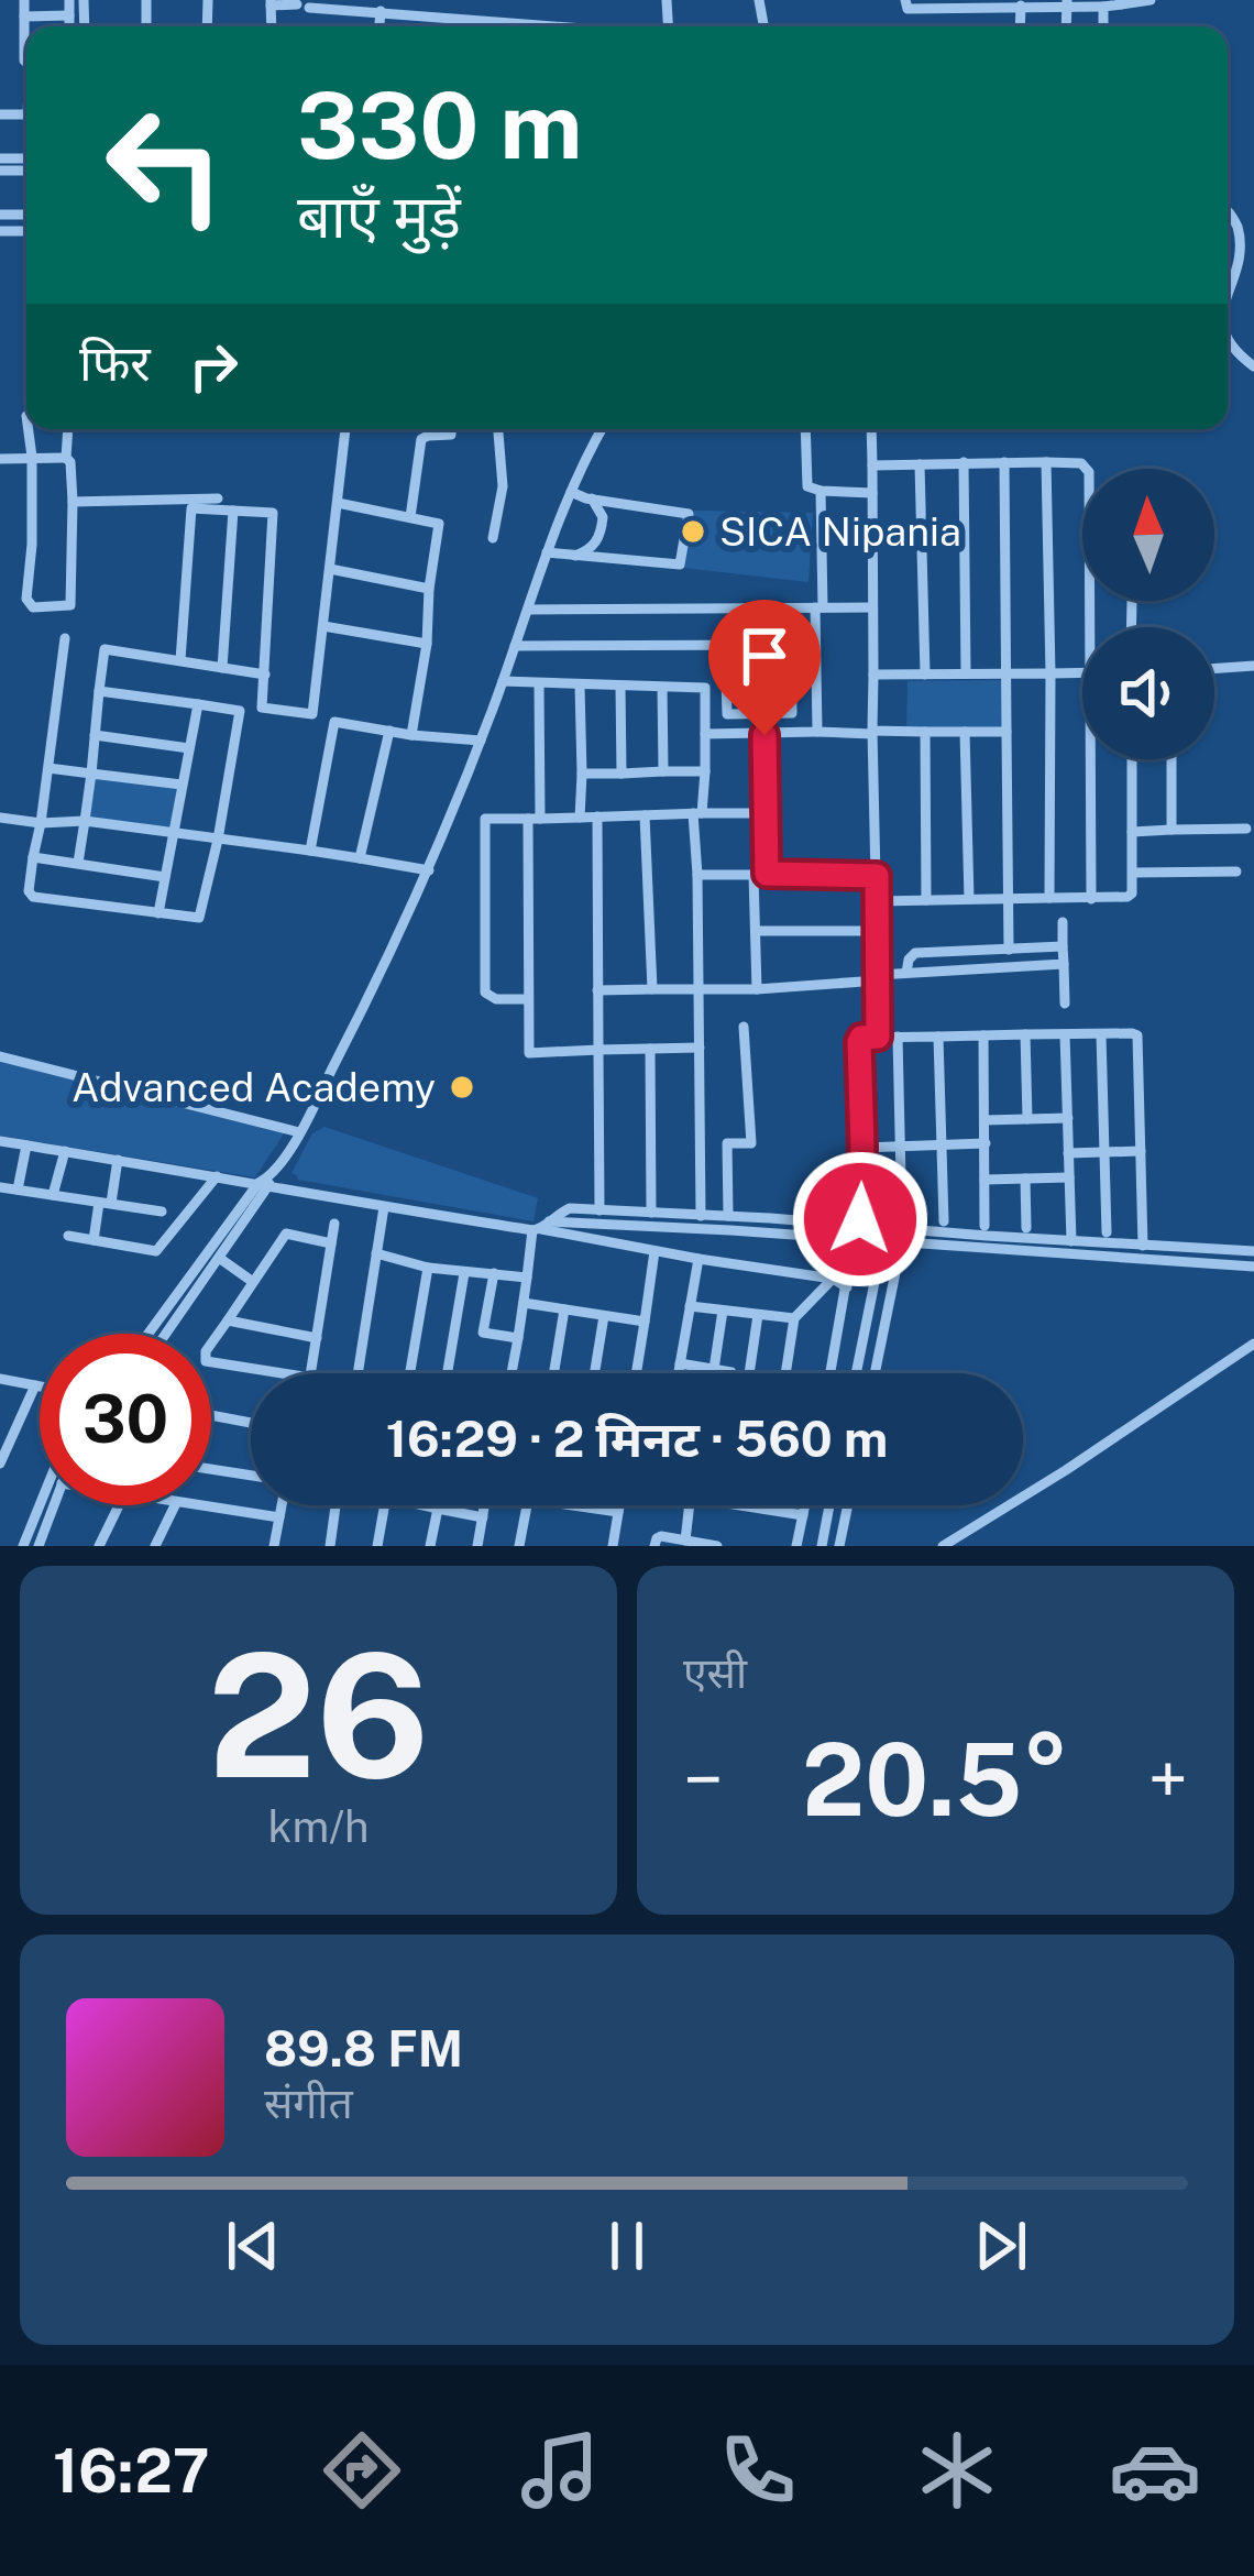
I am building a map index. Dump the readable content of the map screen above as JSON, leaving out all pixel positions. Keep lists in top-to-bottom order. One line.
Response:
{"places":["SICA Nipania","Advanced Academy"],"north":"top","page":{"turn":["330 m","बाएँ मुड़ें"],"then":"फिर","limit":"30","trip":"16:29 · 2 मिनट · 560 m","tile":[["26","km/h"],"एसी"],"heat":["−","20.5°","+"],"song":["89.8 FM","संगीत"],"tabs":"16:27"}}
